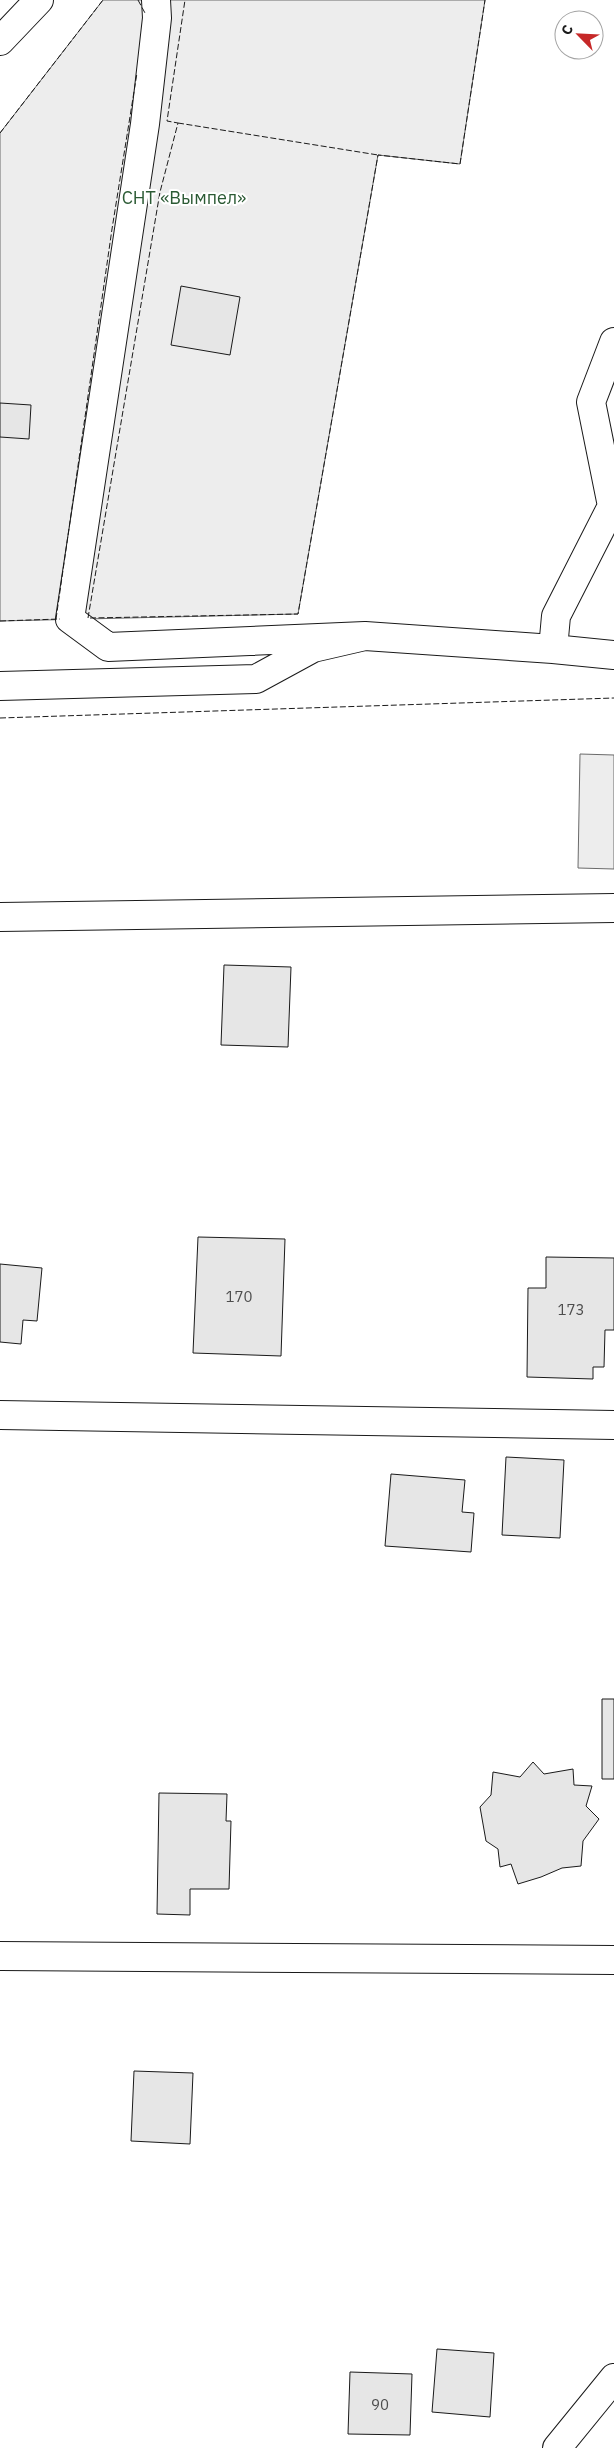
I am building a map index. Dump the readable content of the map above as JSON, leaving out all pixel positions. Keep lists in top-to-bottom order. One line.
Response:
{"parks":["СНТ «Вымпел»"],"house_numbers":["170","173","90"],"north":"top left"}
